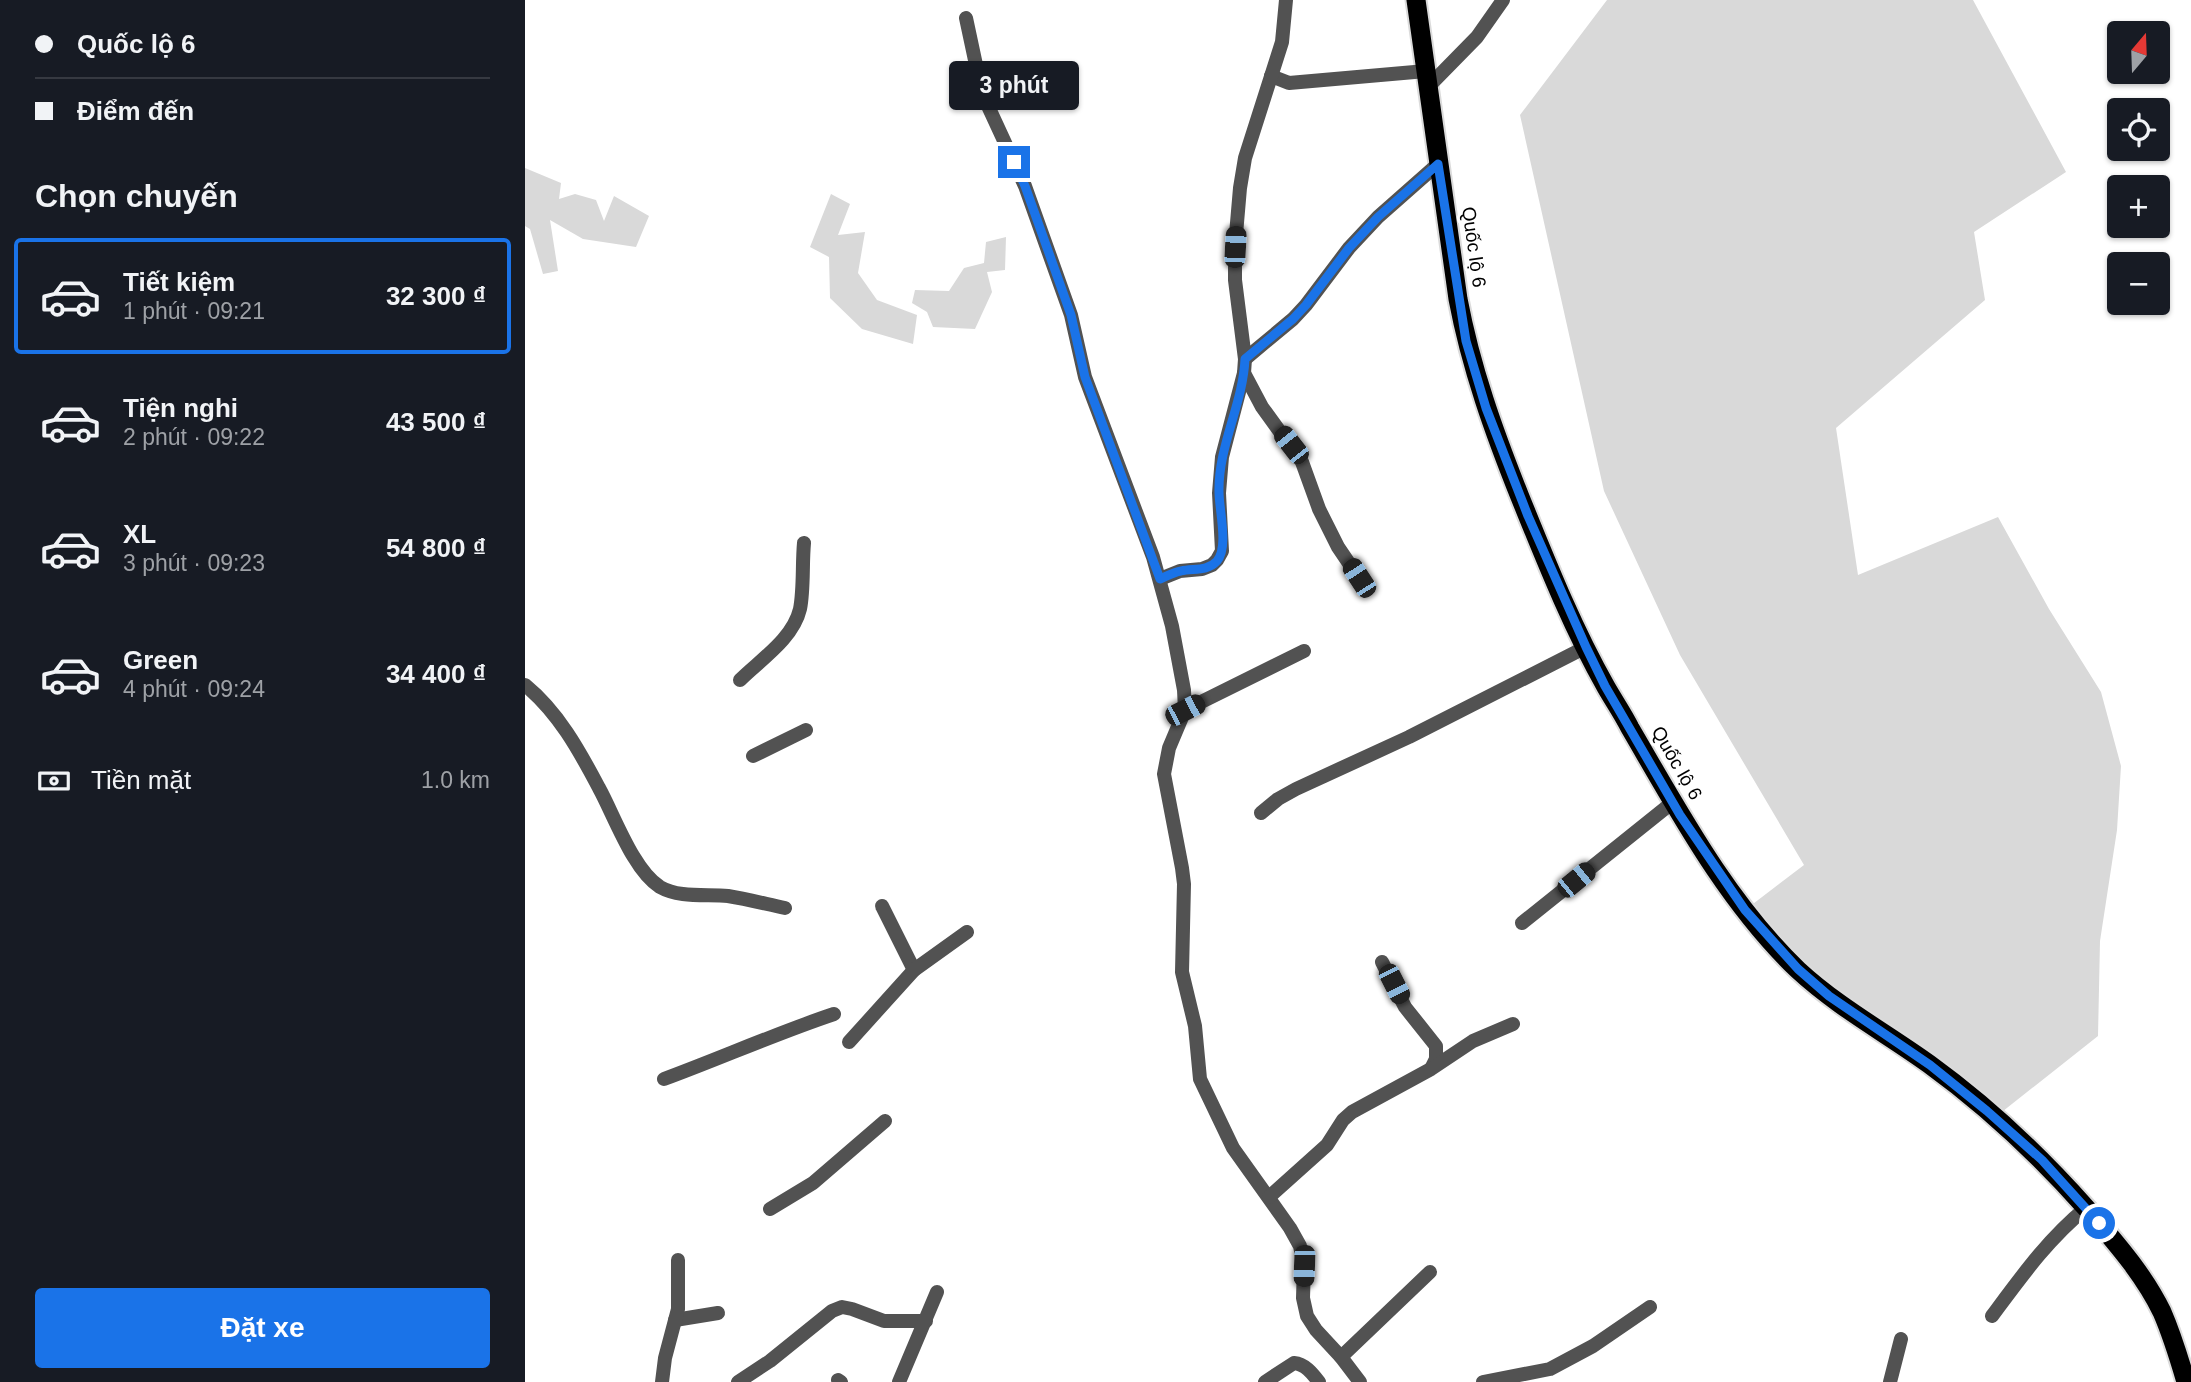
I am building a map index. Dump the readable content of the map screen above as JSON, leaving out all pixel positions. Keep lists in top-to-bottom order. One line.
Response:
{"streets":{"highway":["Quốc lộ 6"]},"north":"top","page":{"banner":["Quốc lộ 6","Điểm đến"],"map_buttons":["+","−"],"bubble":"3 phút","heading":"Chọn chuyến","list":[{"name":"Tiết kiệm","note":"1 phút · 09:21","value":"32 300 ₫"},{"name":"Tiện nghi","note":"2 phút · 09:22","value":"43 500 ₫"},{"name":"XL","note":"3 phút · 09:23","value":"54 800 ₫"},{"name":"Green","note":"4 phút · 09:24","value":"34 400 ₫"}],"pay":["Tiền mặt","1.0 km"],"buttons":"Đặt xe"}}
